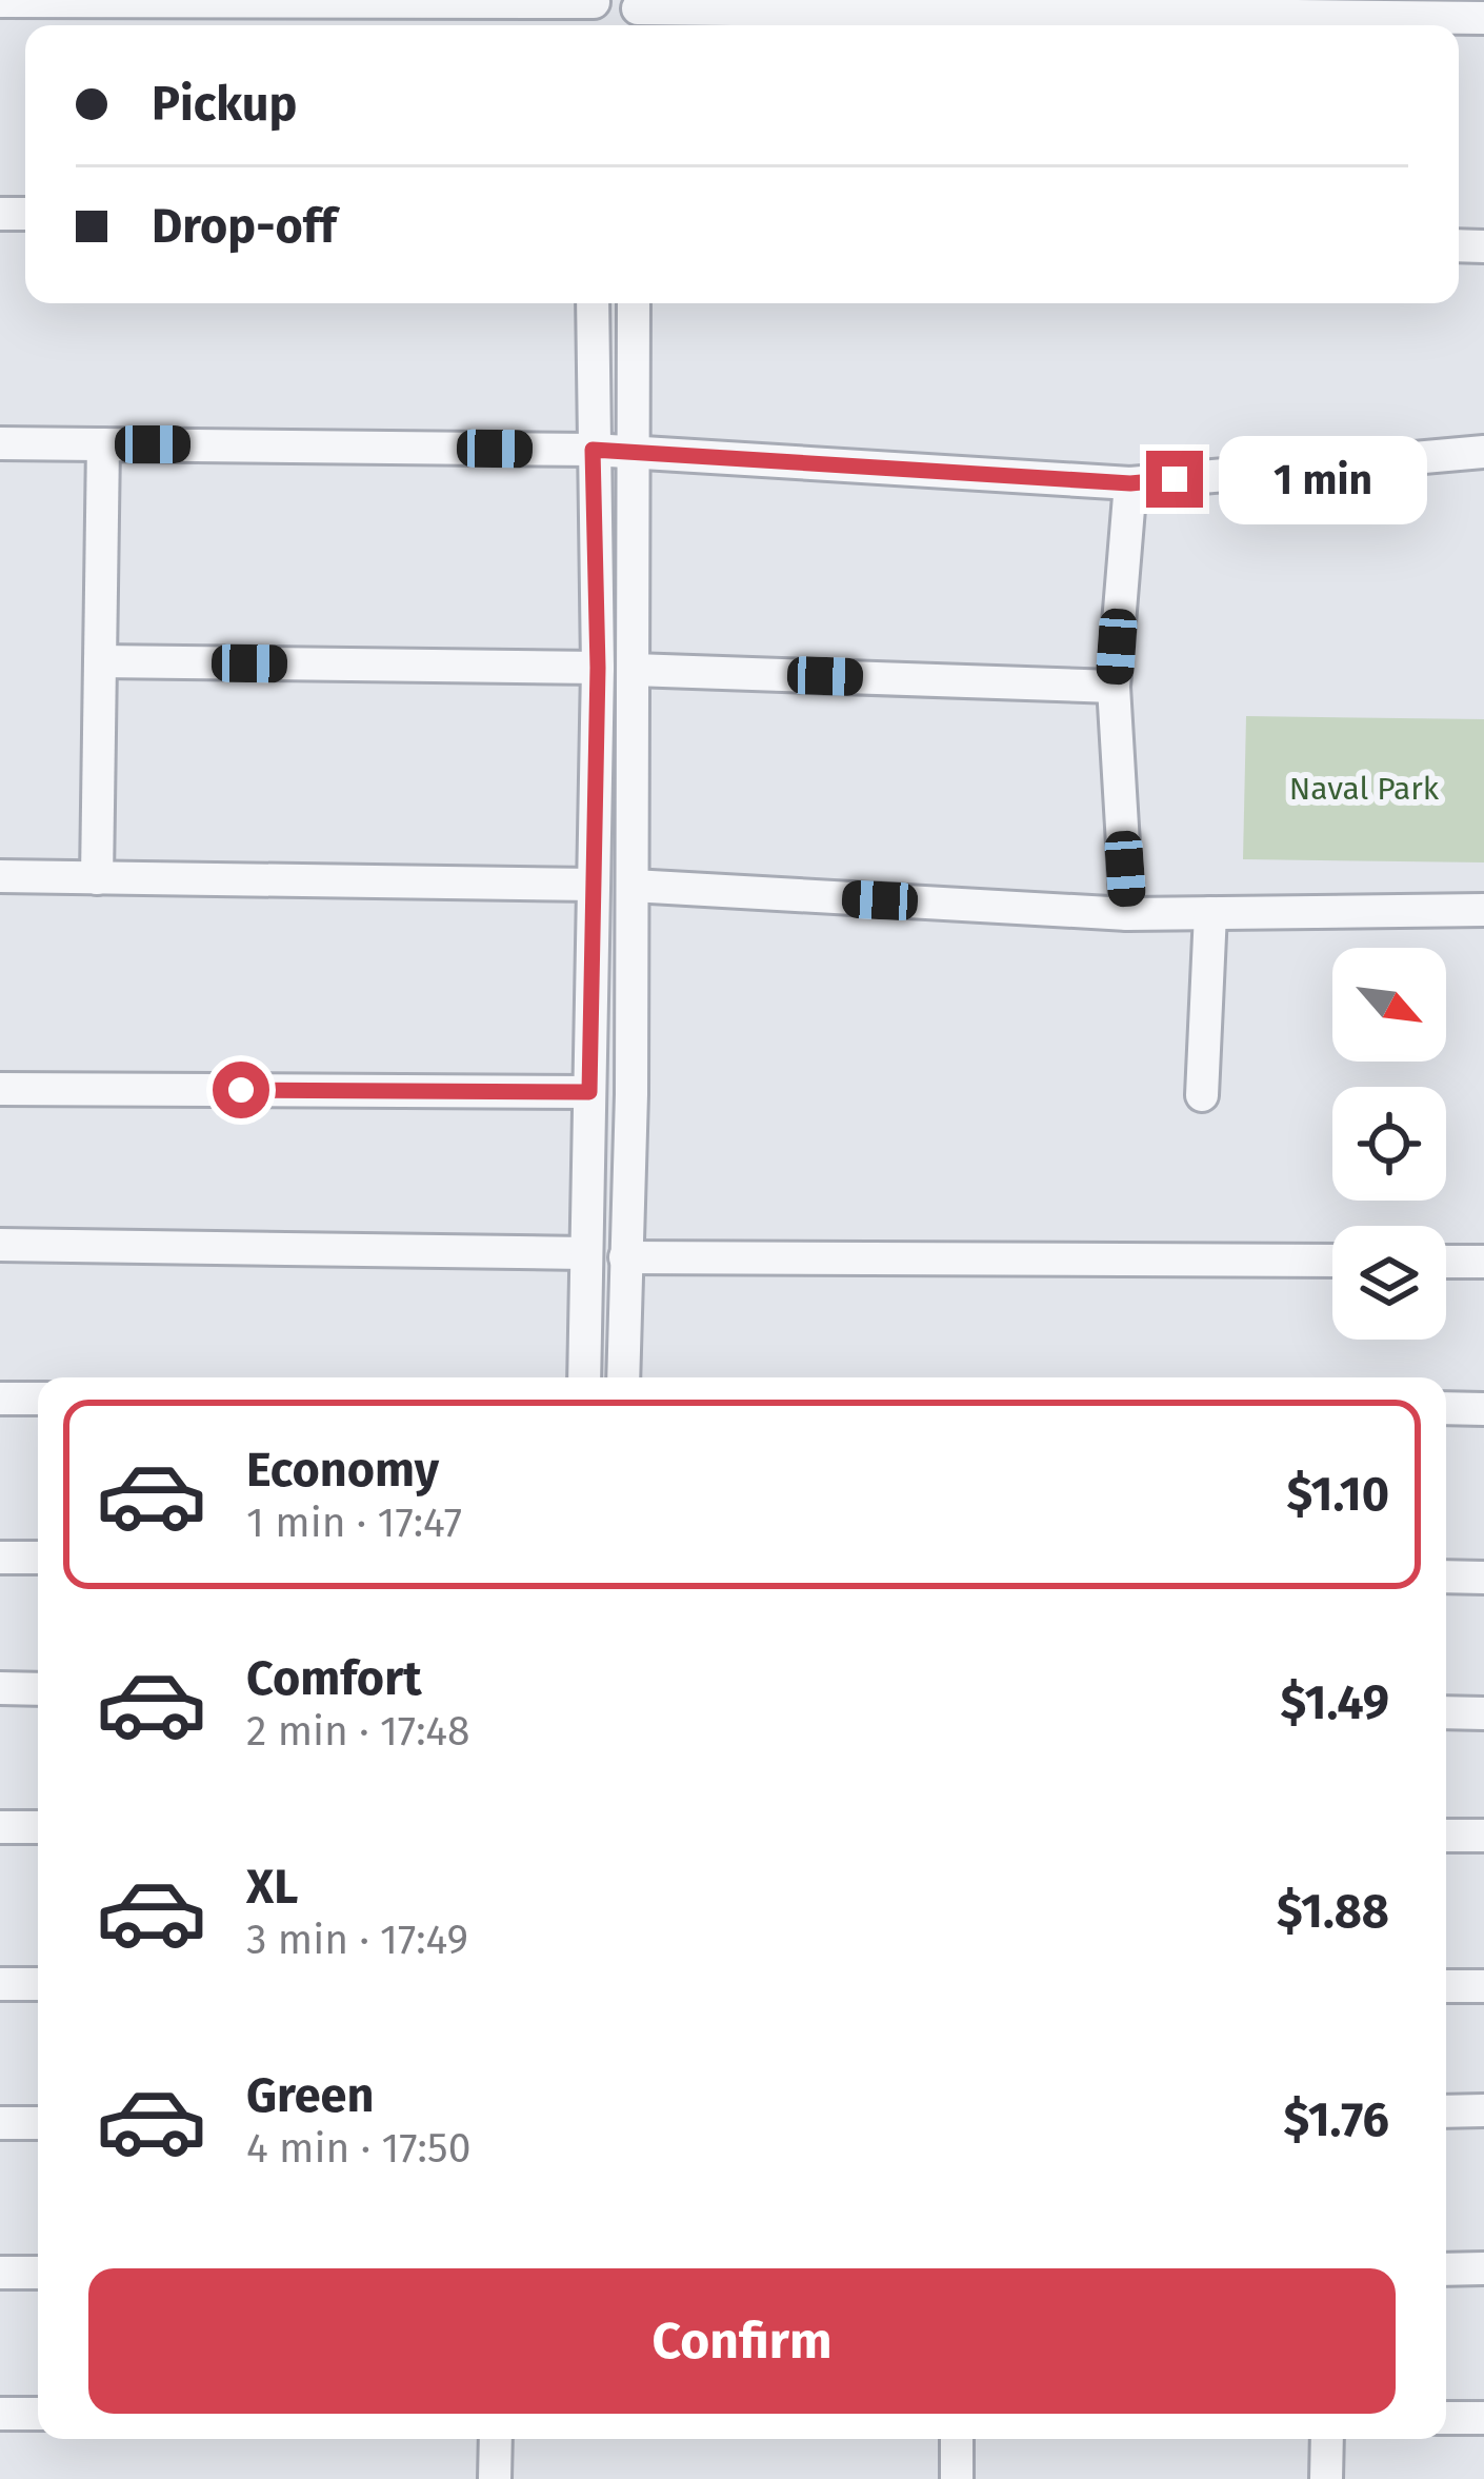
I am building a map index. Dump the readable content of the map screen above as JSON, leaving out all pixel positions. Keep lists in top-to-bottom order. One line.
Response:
{"parks":["Naval Park"],"north":"bottom right","page":{"banner":["Pickup","Drop-off"],"bubble":"1 min","list":[{"name":"Economy","note":"1 min · 17:47","value":"$1.10"},{"name":"Comfort","note":"2 min · 17:48","value":"$1.49"},{"name":"XL","note":"3 min · 17:49","value":"$1.88"},{"name":"Green","note":"4 min · 17:50","value":"$1.76"}],"buttons":"Confirm"}}
